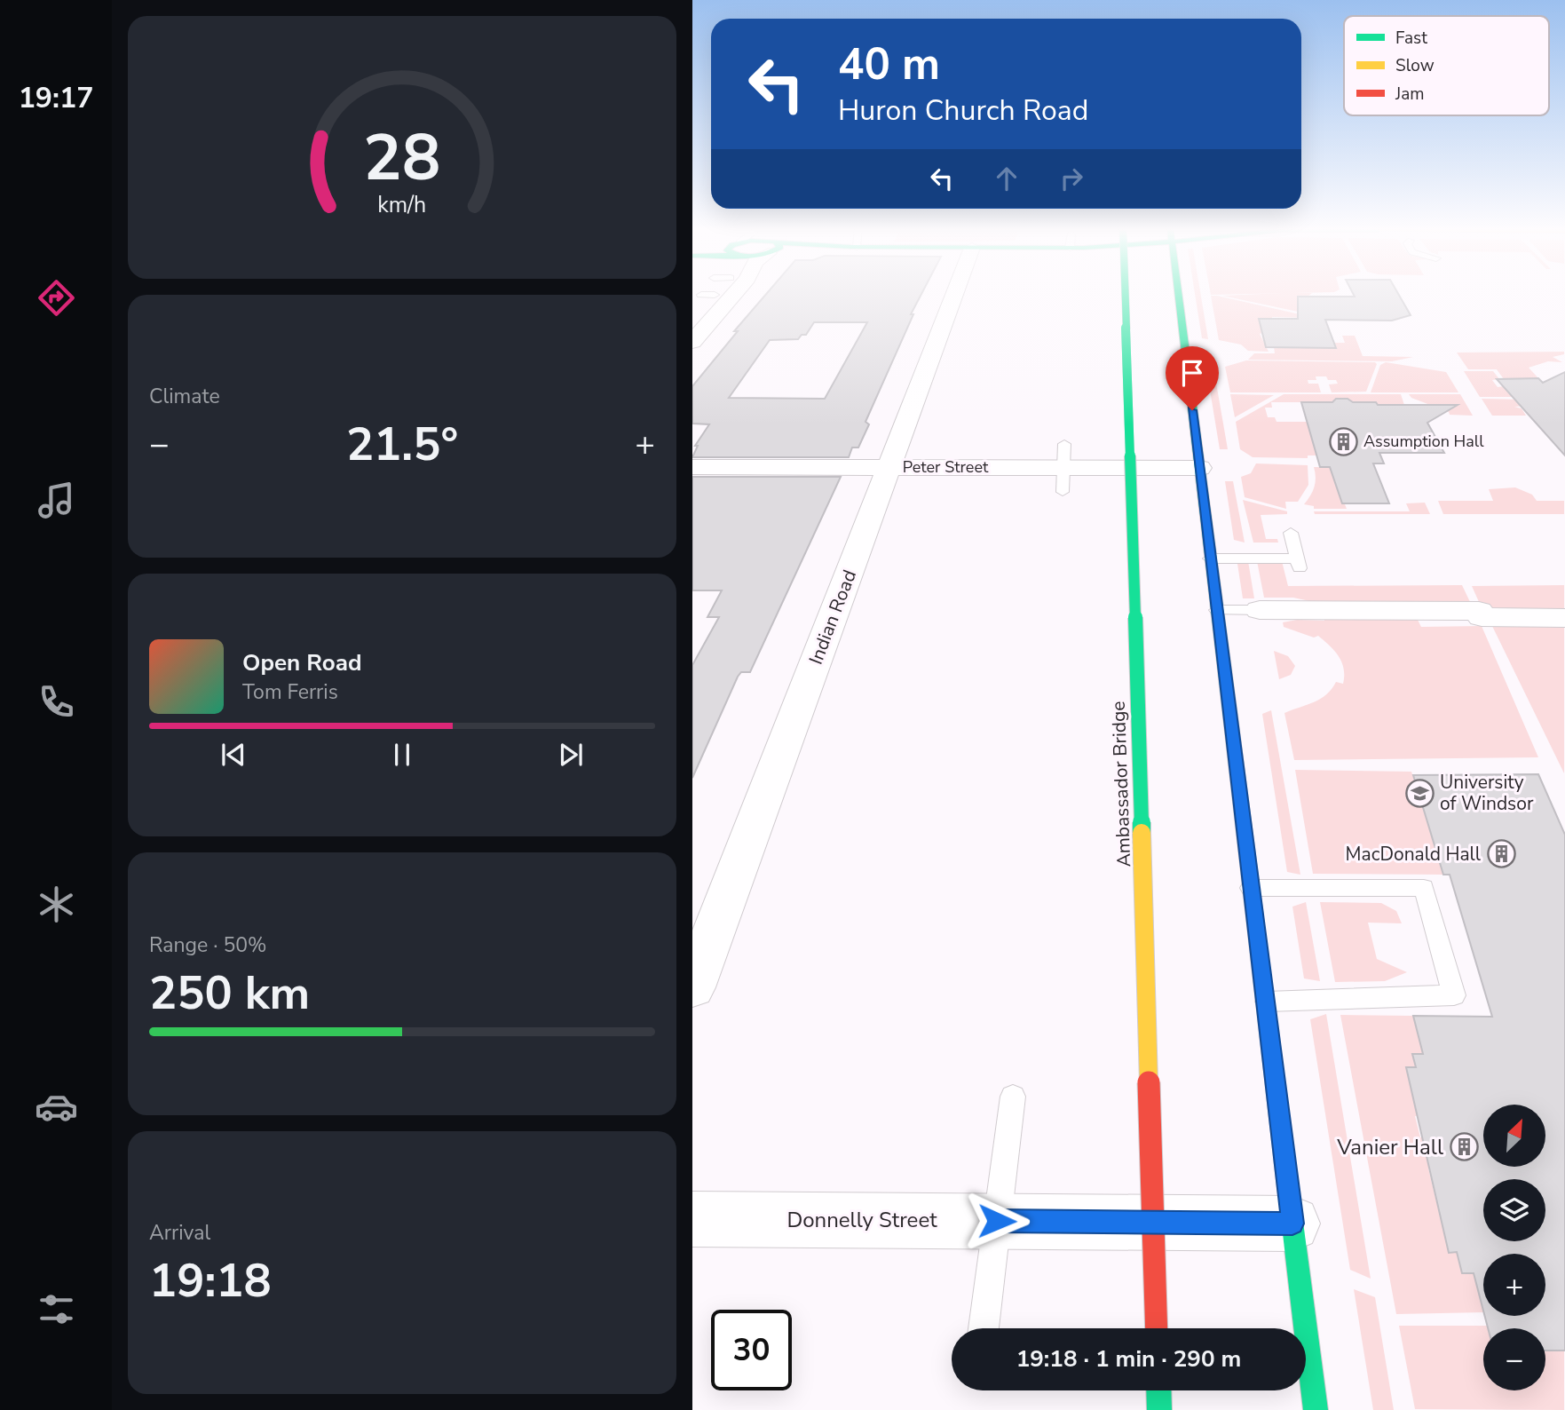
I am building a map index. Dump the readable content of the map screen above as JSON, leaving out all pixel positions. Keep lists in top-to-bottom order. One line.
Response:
{"streets":{"main road":["Ambassador Bridge"],"street":["Peter Street","Indian Road","Donnelly Street"]},"crossings":[["Peter Street","Indian Road"]],"places":{"building":["Assumption Hall","MacDonald Hall","Vanier Hall"],"school or university":["University of Windsor"]},"legend":["Fast","Slow","Jam"],"north":"top right","page":{"tabs":"19:17","turn":["40 m","Huron Church Road"],"tile":["Climate",["Range · 50%","250 km"],["Arrival","19:18"]],"heat":["−","21.5°","+"],"song":["Open Road","Tom Ferris"],"map_buttons":["+","−"],"limit":"30","trip":"19:18 · 1 min · 290 m","gauge":["28","km/h"]}}
